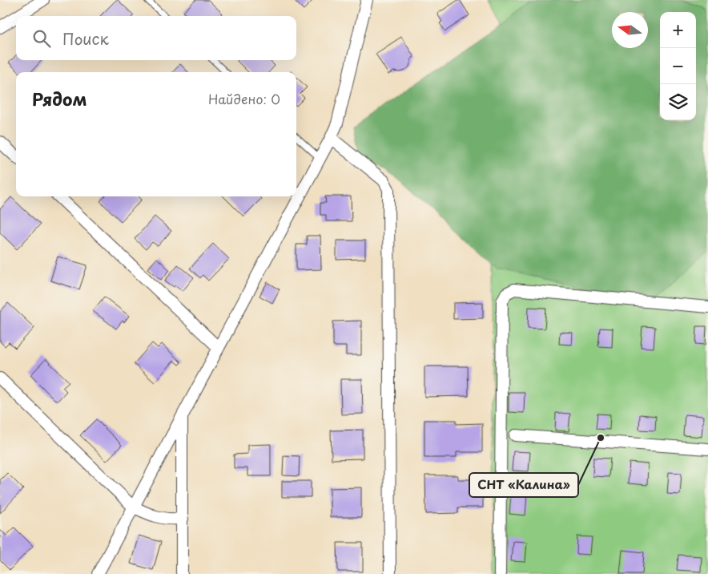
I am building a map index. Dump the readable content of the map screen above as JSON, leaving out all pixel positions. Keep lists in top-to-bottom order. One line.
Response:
{"places":["СНТ «Калина»"],"north":"left","page":{"map_buttons":["+","−"],"search":"Поиск","heading":["Рядом","Найдено: 0"]}}
